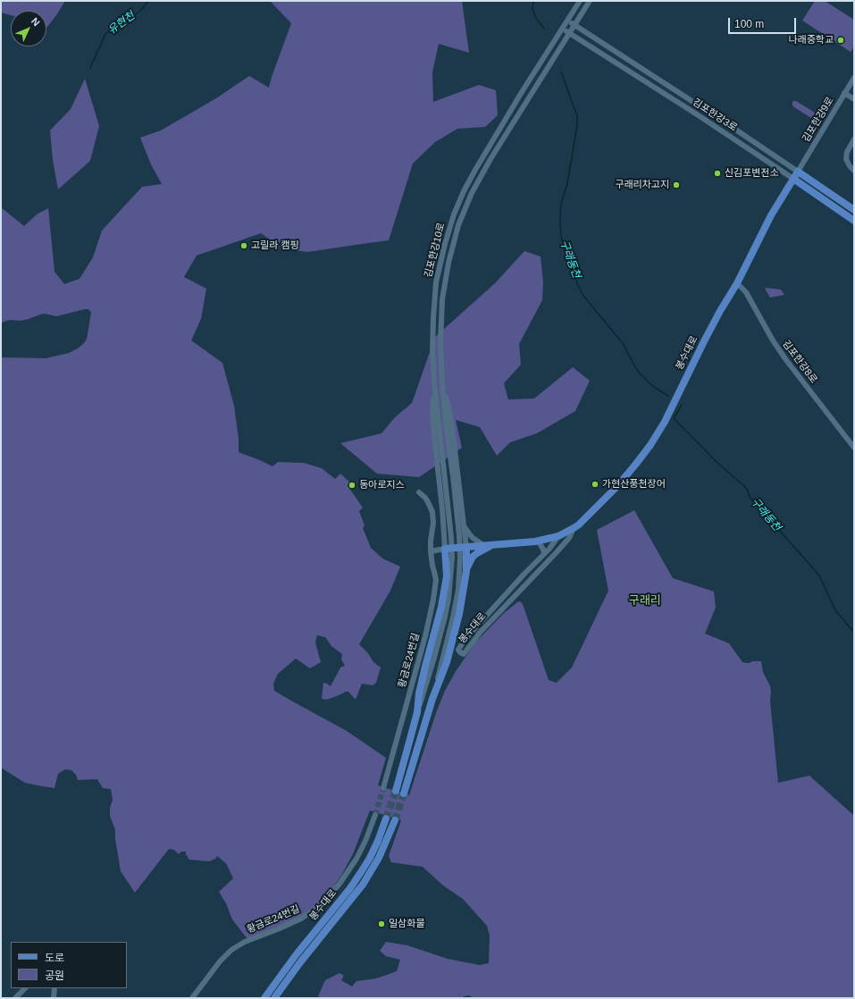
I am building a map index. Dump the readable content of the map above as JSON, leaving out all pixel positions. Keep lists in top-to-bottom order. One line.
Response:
{"streets":{"main road":["김포한강3로","봉수대로"],"street":["김포한강9로","김포한강10로","김포한강8로","황금로24번길"]},"crossings":[["김포한강3로","김포한강9로"],["김포한강3로","김포한강10로"],["김포한강3로","봉수대로"],["김포한강9로","봉수대로"],["김포한강10로","봉수대로"],["봉수대로","김포한강8로"]],"districts":["구래리"],"water":["유현천","구래동천"],"places":["나래중학교","신김포변전소","구래리차고지","고릴라 캠핑","가현산풍천장어","동아로지스","일삼화물"],"legend":["도로","공원"],"scale_bar":"100 m","north":"top right"}
